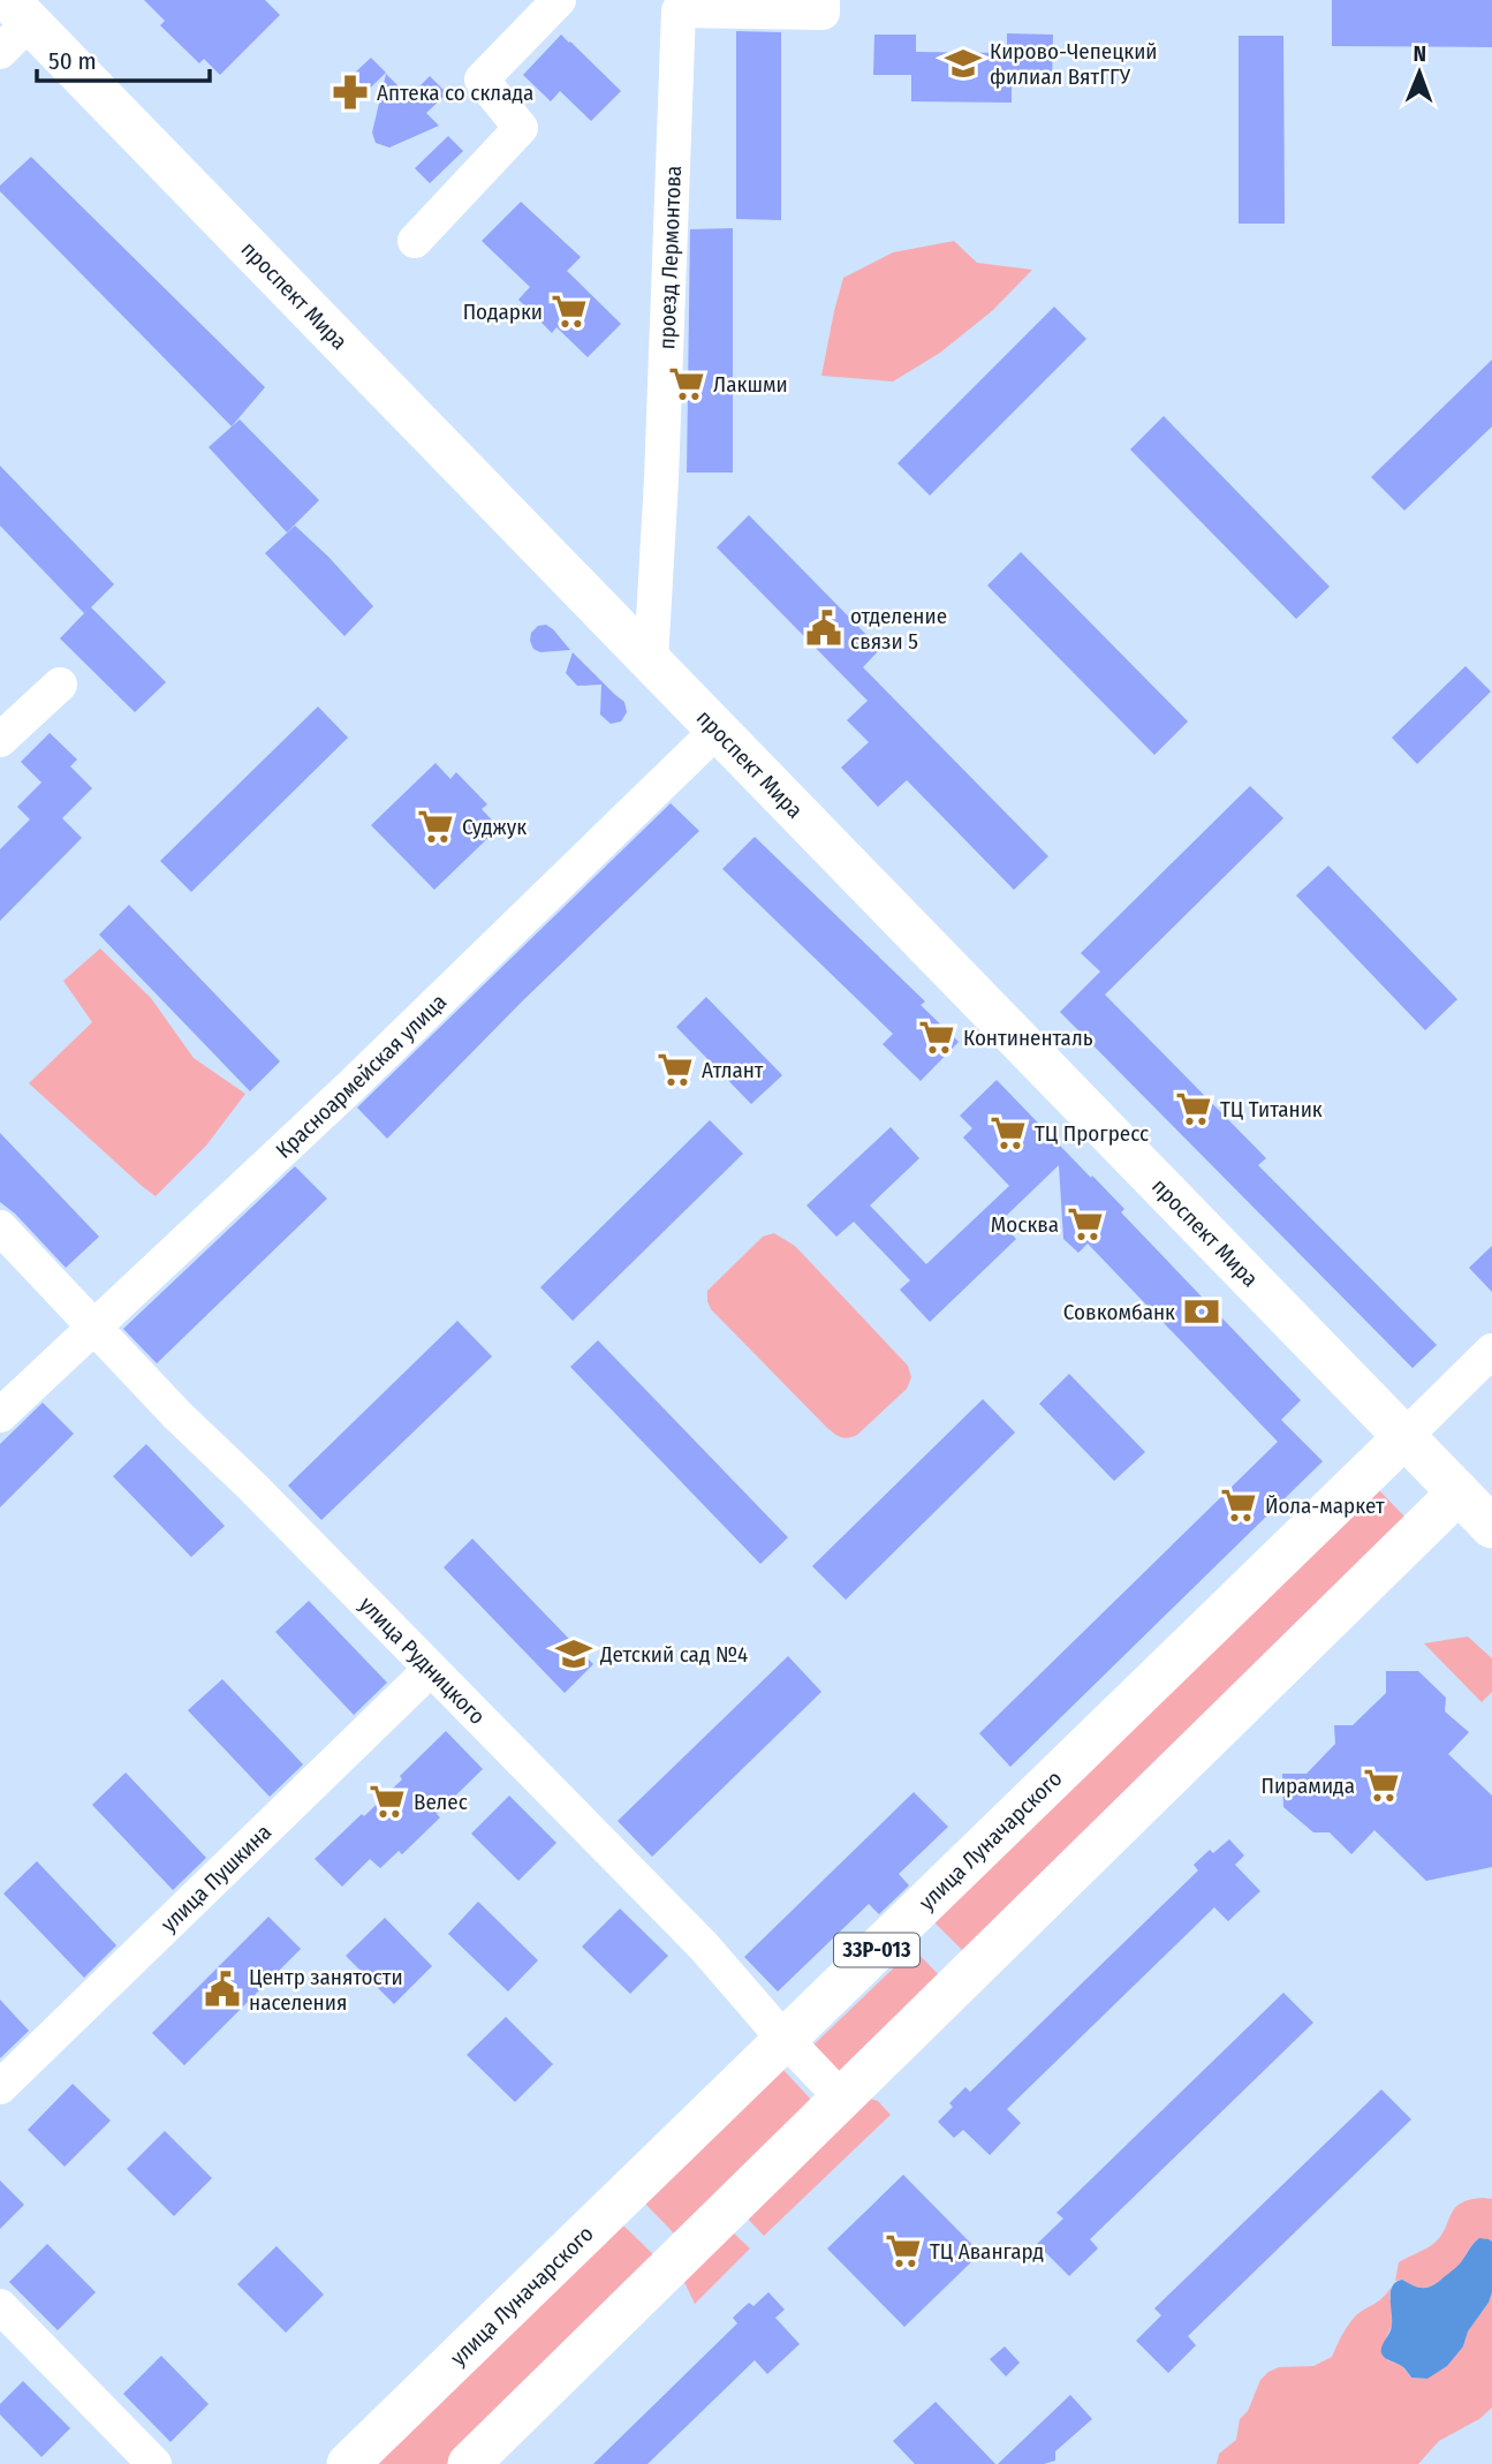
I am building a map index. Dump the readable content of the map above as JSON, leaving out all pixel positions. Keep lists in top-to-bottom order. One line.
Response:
{"streets":{"main road":["проспект Мира","улица Луначарского","33Р-013"],"street":["проезд Лермонтова","Красноармейская улица","улица Рудницкого","улица Пушкина"]},"crossings":[["проезд Лермонтова","проспект Мира"],["проспект Мира","Красноармейская улица"],["проспект Мира","улица Луначарского"],["Красноармейская улица","улица Рудницкого"],["улица Рудницкого","улица Луначарского"],["улица Рудницкого","улица Пушкина"]],"places":{"school or university":["Кирово-Чепецкий филиал ВятГГУ","Детский сад №4"],"pharmacy":["Аптека со склада"],"supermarket":["Подарки","Лакшми","Суджук","Континенталь","Атлант","ТЦ Титаник","ТЦ Прогресс","Москва","Йола-маркет","Пирамида","Велес","ТЦ Авангард"],"public building":["отделение связи 5","Центр занятости населения"],"bank":["Совкомбанк"]},"scale_bar":"50 m","north":"top"}
